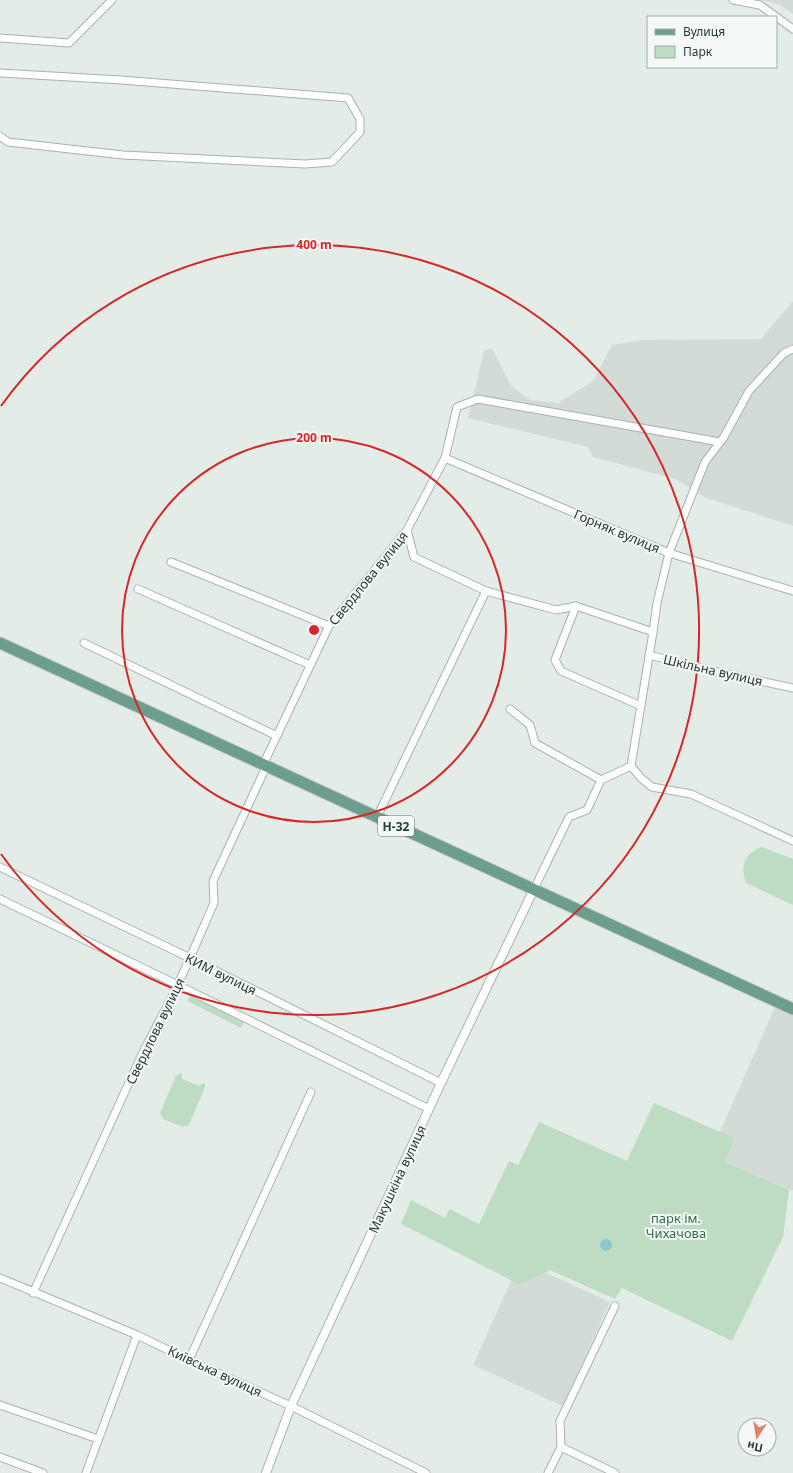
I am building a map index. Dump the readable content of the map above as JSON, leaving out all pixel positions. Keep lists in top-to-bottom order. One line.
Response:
{"streets":{"main road":["Н-32"],"street":["Горняк вулиця","Свердлова вулиця","Шкільна вулиця","КИМ вулиця","Макушкіна вулиця","Київська вулиця"]},"crossings":[["Горняк вулиця","Свердлова вулиця"],["Горняк вулиця","Шкільна вулиця"],["Свердлова вулиця","Шкільна вулиця"],["Свердлова вулиця","Н-32"],["Свердлова вулиця","КИМ вулиця"],["Свердлова вулиця","Київська вулиця"],["Н-32","Макушкіна вулиця"],["КИМ вулиця","Макушкіна вулиця"],["Макушкіна вулиця","Київська вулиця"]],"parks":["парк ім. Чихачова"],"legend":["Вулиця","Парк"],"north":"bottom","rings":["400 m","200 m"]}
